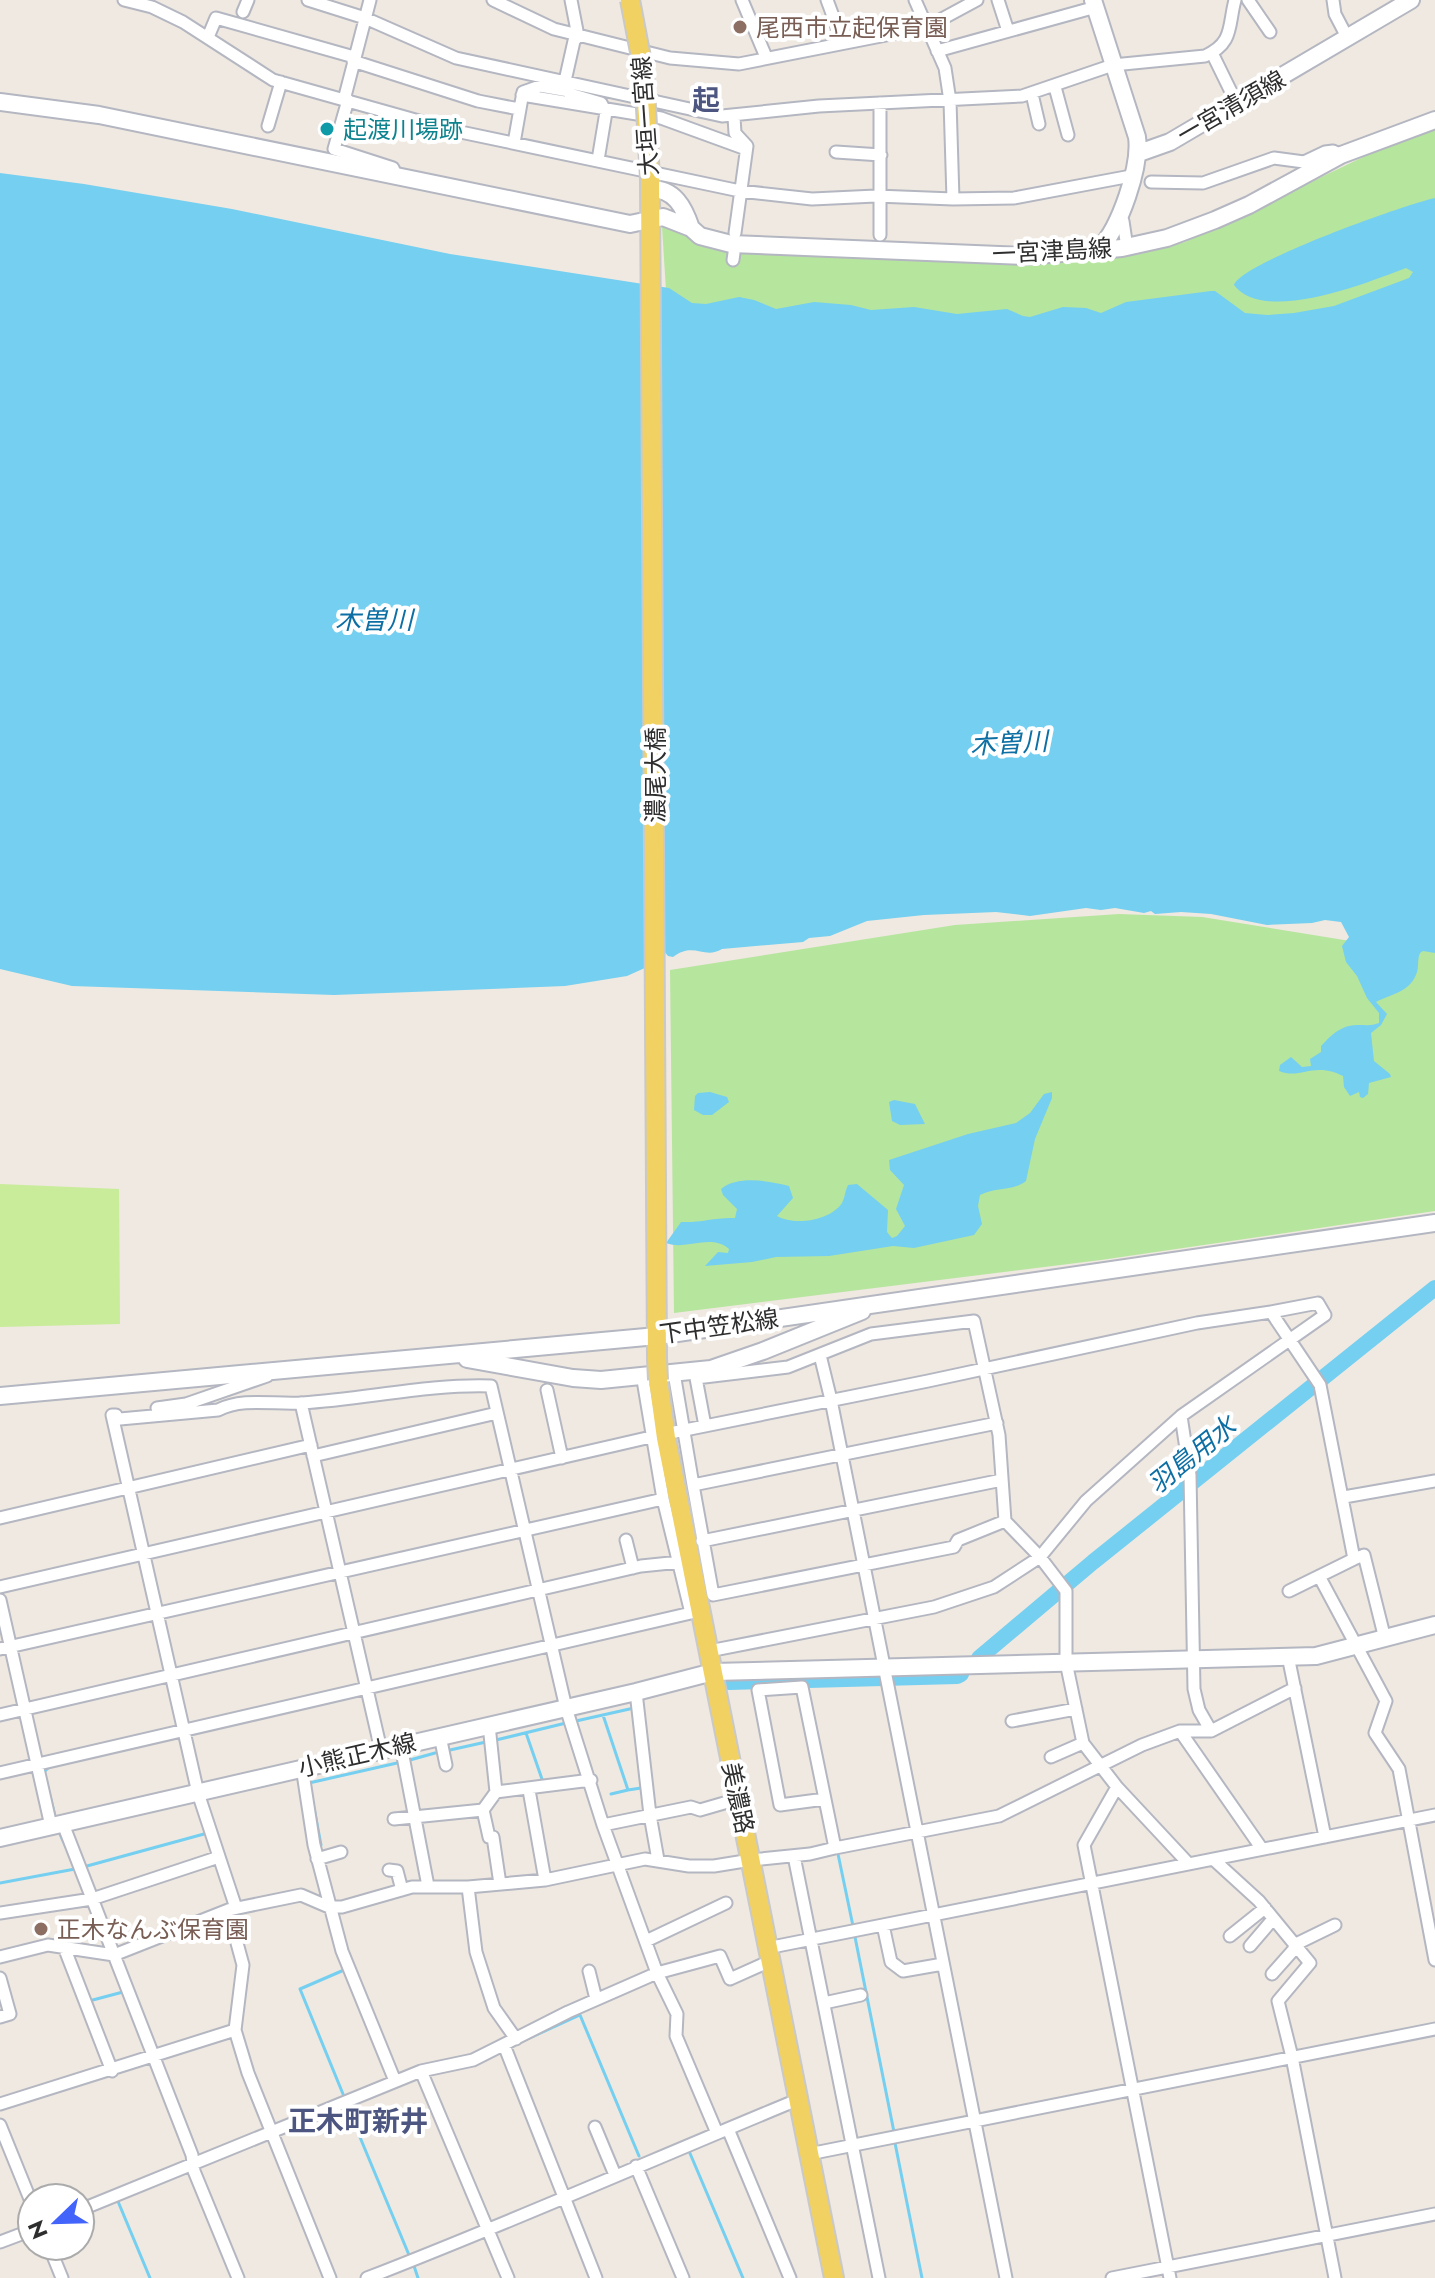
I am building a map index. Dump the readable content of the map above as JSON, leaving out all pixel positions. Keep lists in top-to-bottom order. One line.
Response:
{"streets":{"main road":["一宮清須線","大垣一宮線","一宮津島線","濃尾大橋","下中笠松線","小熊正木線","美濃路"]},"crossings":[["大垣一宮線","一宮津島線"],["大垣一宮線","濃尾大橋"],["一宮津島線","濃尾大橋"],["濃尾大橋","下中笠松線"],["濃尾大橋","美濃路"],["下中笠松線","美濃路"],["小熊正木線","美濃路"]],"districts":["起","正木町新井"],"water":["木曽川","羽島用水"],"places":["尾西市立起保育園","起渡川場跡","正木なんぶ保育園"],"north":"bottom left"}
